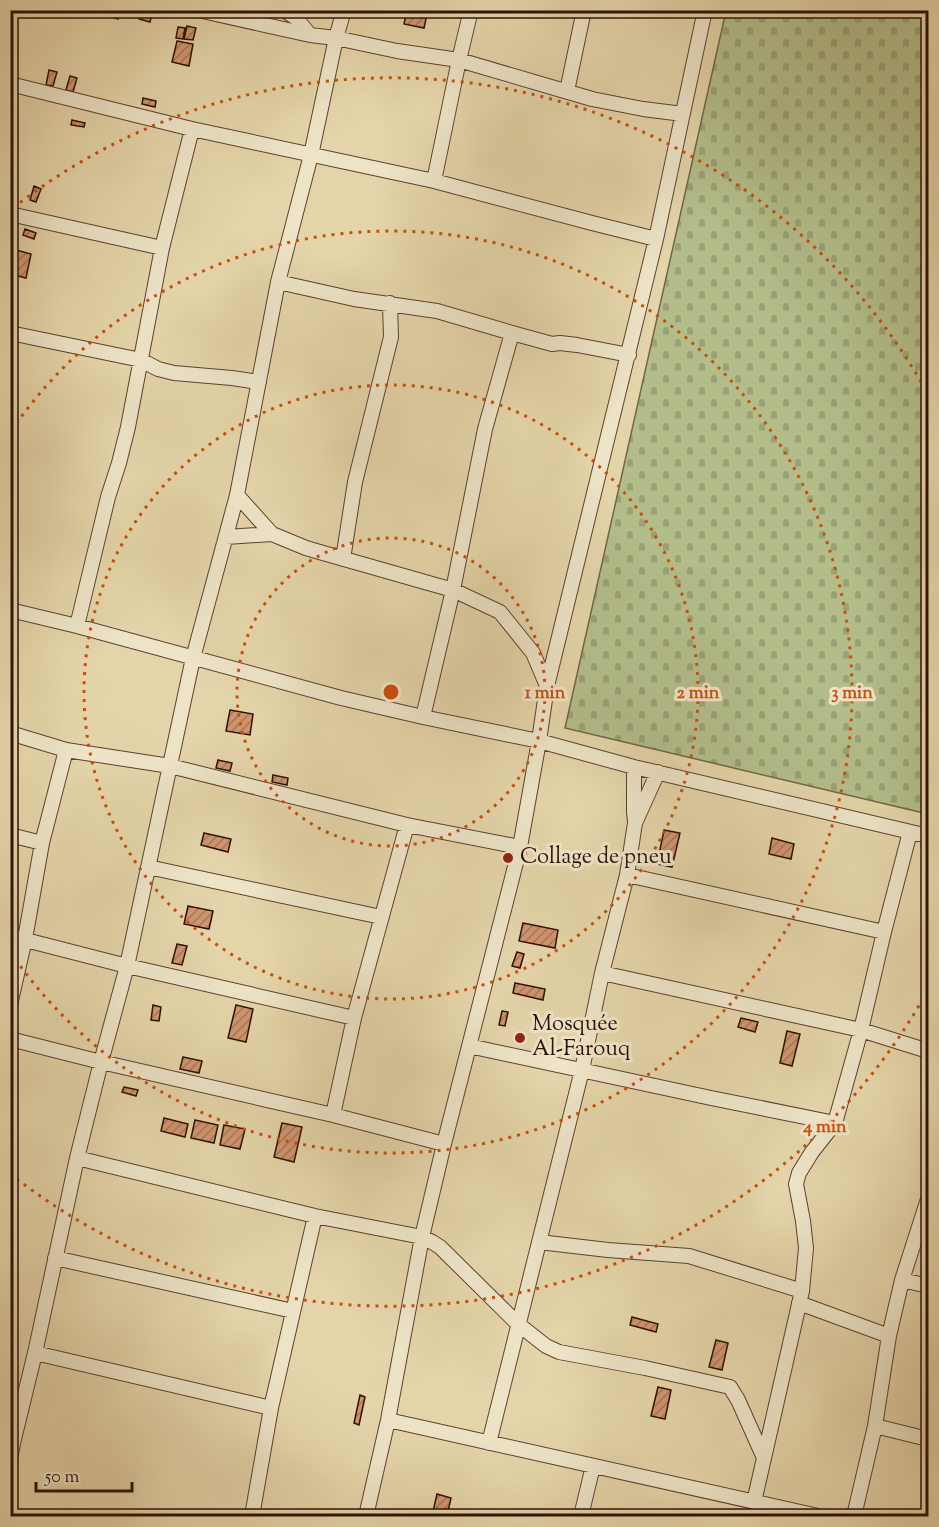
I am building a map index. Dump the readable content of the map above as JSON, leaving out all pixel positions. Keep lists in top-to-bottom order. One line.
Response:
{"places":["Collage de pneu","Mosquée Al-Farouq"],"scale_bar":"50 m","rings":["1 min","2 min","3 min","4 min"]}
